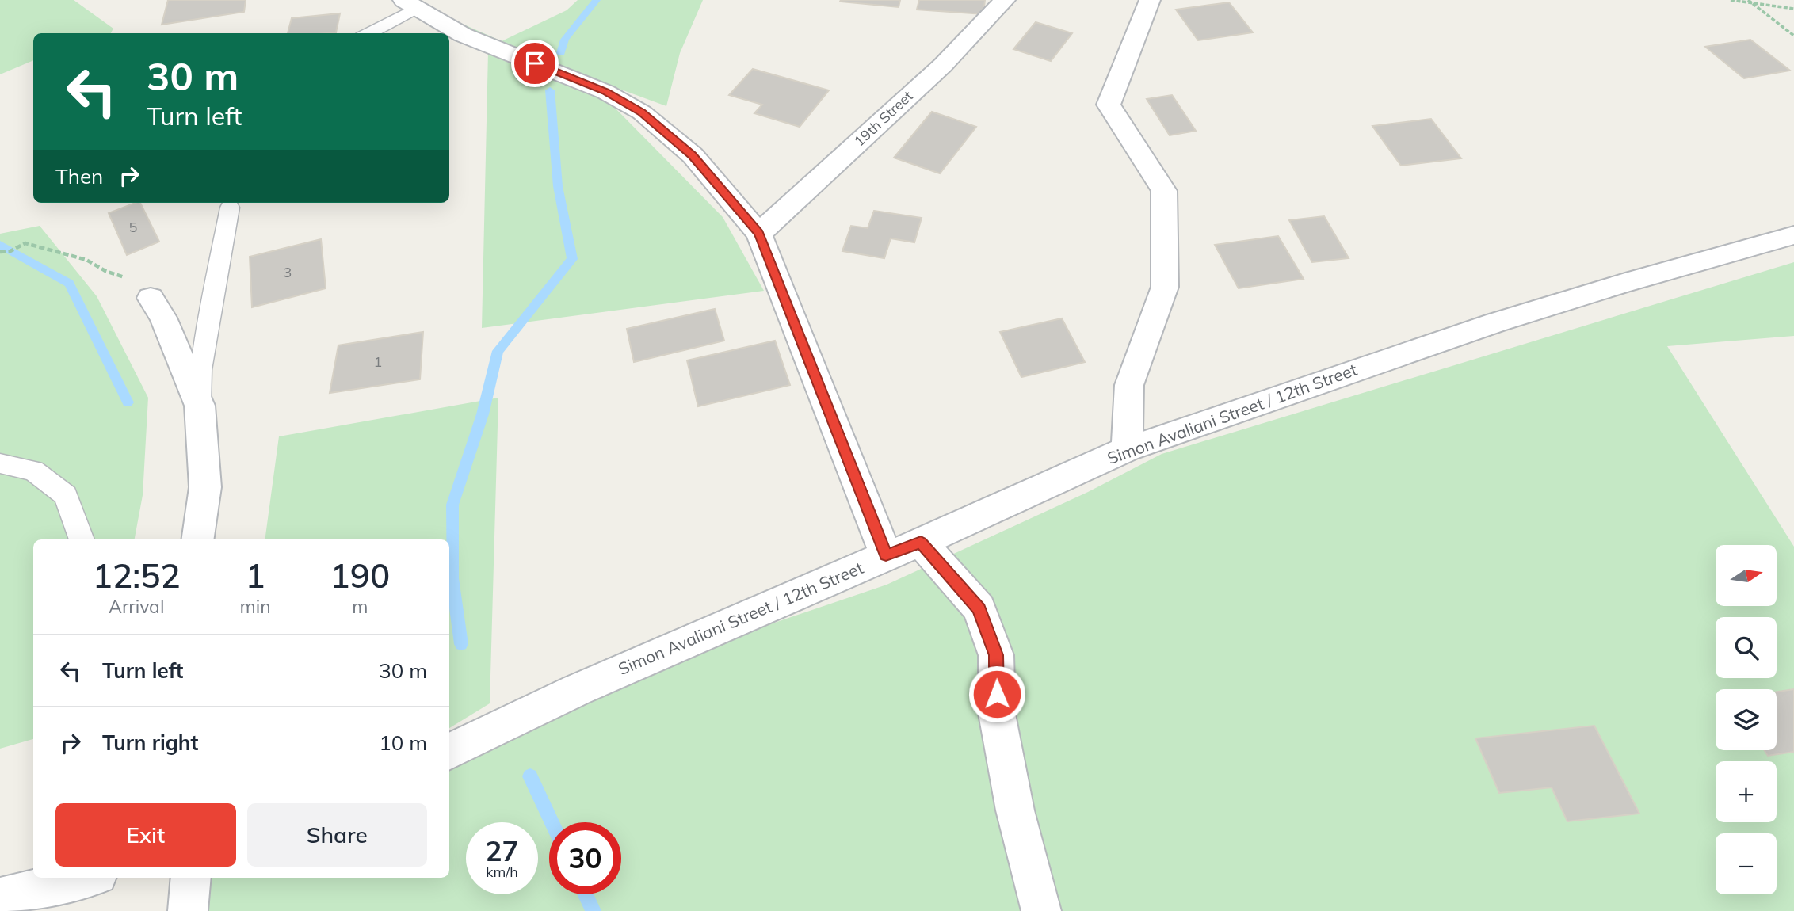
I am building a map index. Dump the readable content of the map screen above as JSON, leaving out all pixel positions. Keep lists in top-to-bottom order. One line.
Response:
{"streets":{"street":["19th Street","Simon Avaliani Street / 12th Street"]},"house_numbers":["5","3","1"],"north":"right","page":{"turn":["30 m","Turn left"],"then":"Then","eta":["12:52","Arrival","1","min","190","m"],"map_buttons":["+","−"],"list":[{"name":"Turn left","value":"30 m"},{"name":"Turn right","value":"10 m"}],"buttons":["Exit","Share"],"speed":"27 km/h","limit":"30"}}
